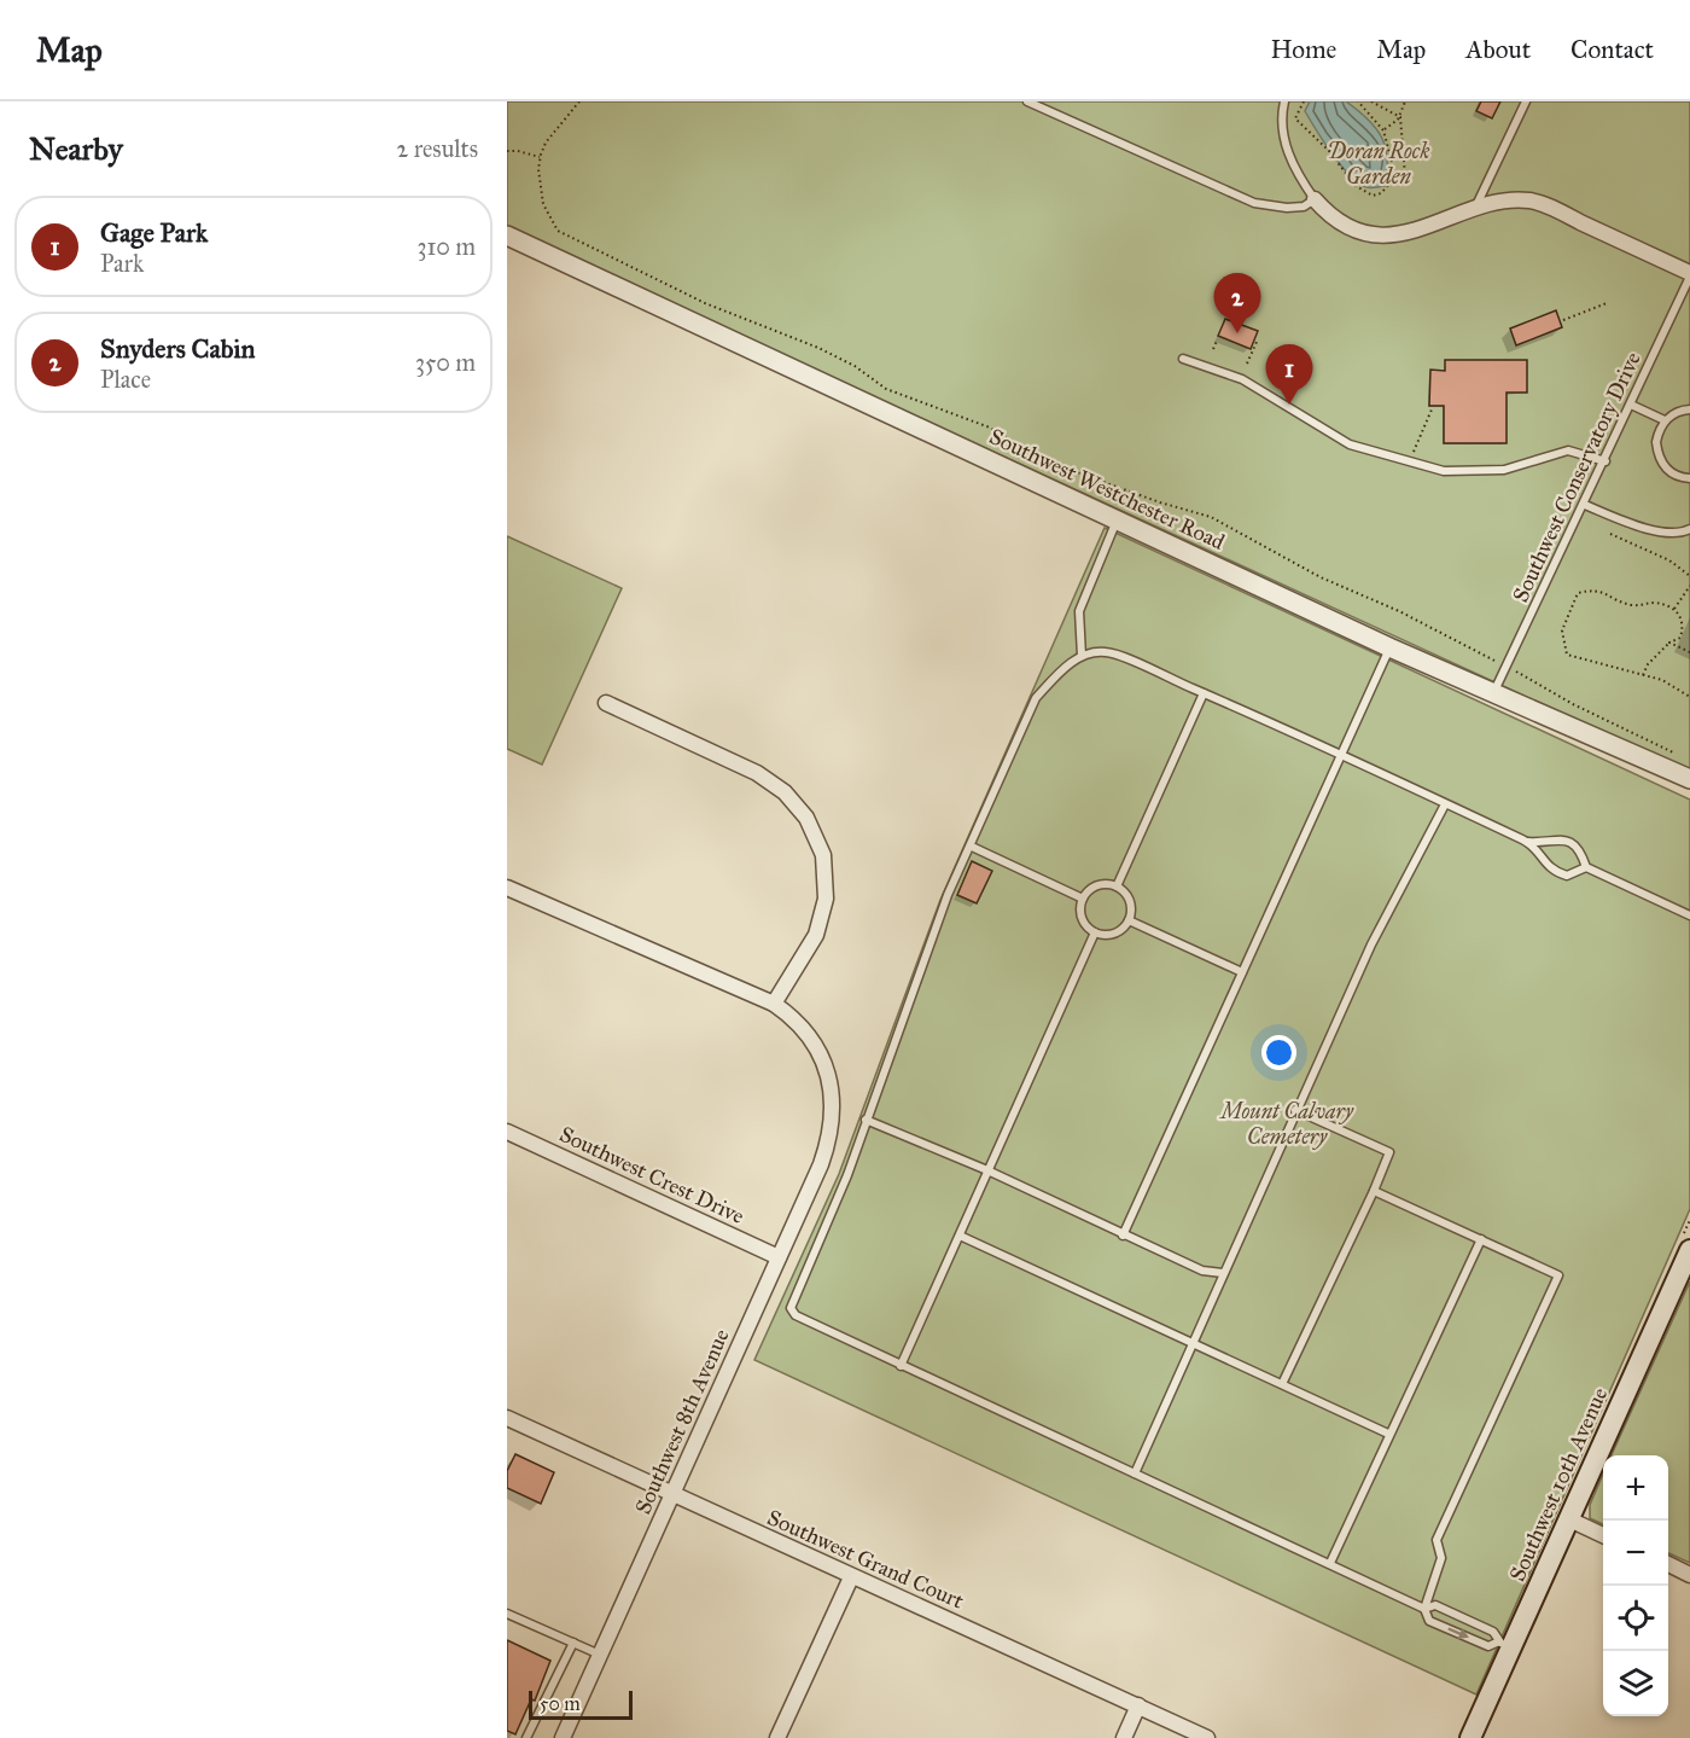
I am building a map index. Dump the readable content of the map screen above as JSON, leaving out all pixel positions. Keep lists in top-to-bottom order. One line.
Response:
{"streets":{"main road":["Southwest 10th Avenue"],"street":["Southwest Westchester Road","Southwest Crest Drive","Southwest 8th Avenue","Southwest Grand Court"],"lane":["Southwest Conservatory Drive"]},"crossings":[["Southwest Conservatory Drive","Southwest Westchester Road"],["Southwest Crest Drive","Southwest 8th Avenue"],["Southwest 8th Avenue","Southwest Grand Court"]],"parks":["Doran Rock Garden","Mount Calvary Cemetery"],"scale_bar":"50 m","page":{"header":"Map","nav":["Home","Map","About","Contact"],"heading":["Nearby","2 results"],"list":[{"mark":"1","name":"Gage Park","note":"Park","value":"310 m"},{"mark":"2","name":"Snyders Cabin","note":"Place","value":"350 m"}],"pins":["2","1"],"map_buttons":["+","−"],"scale":"50 m"}}
